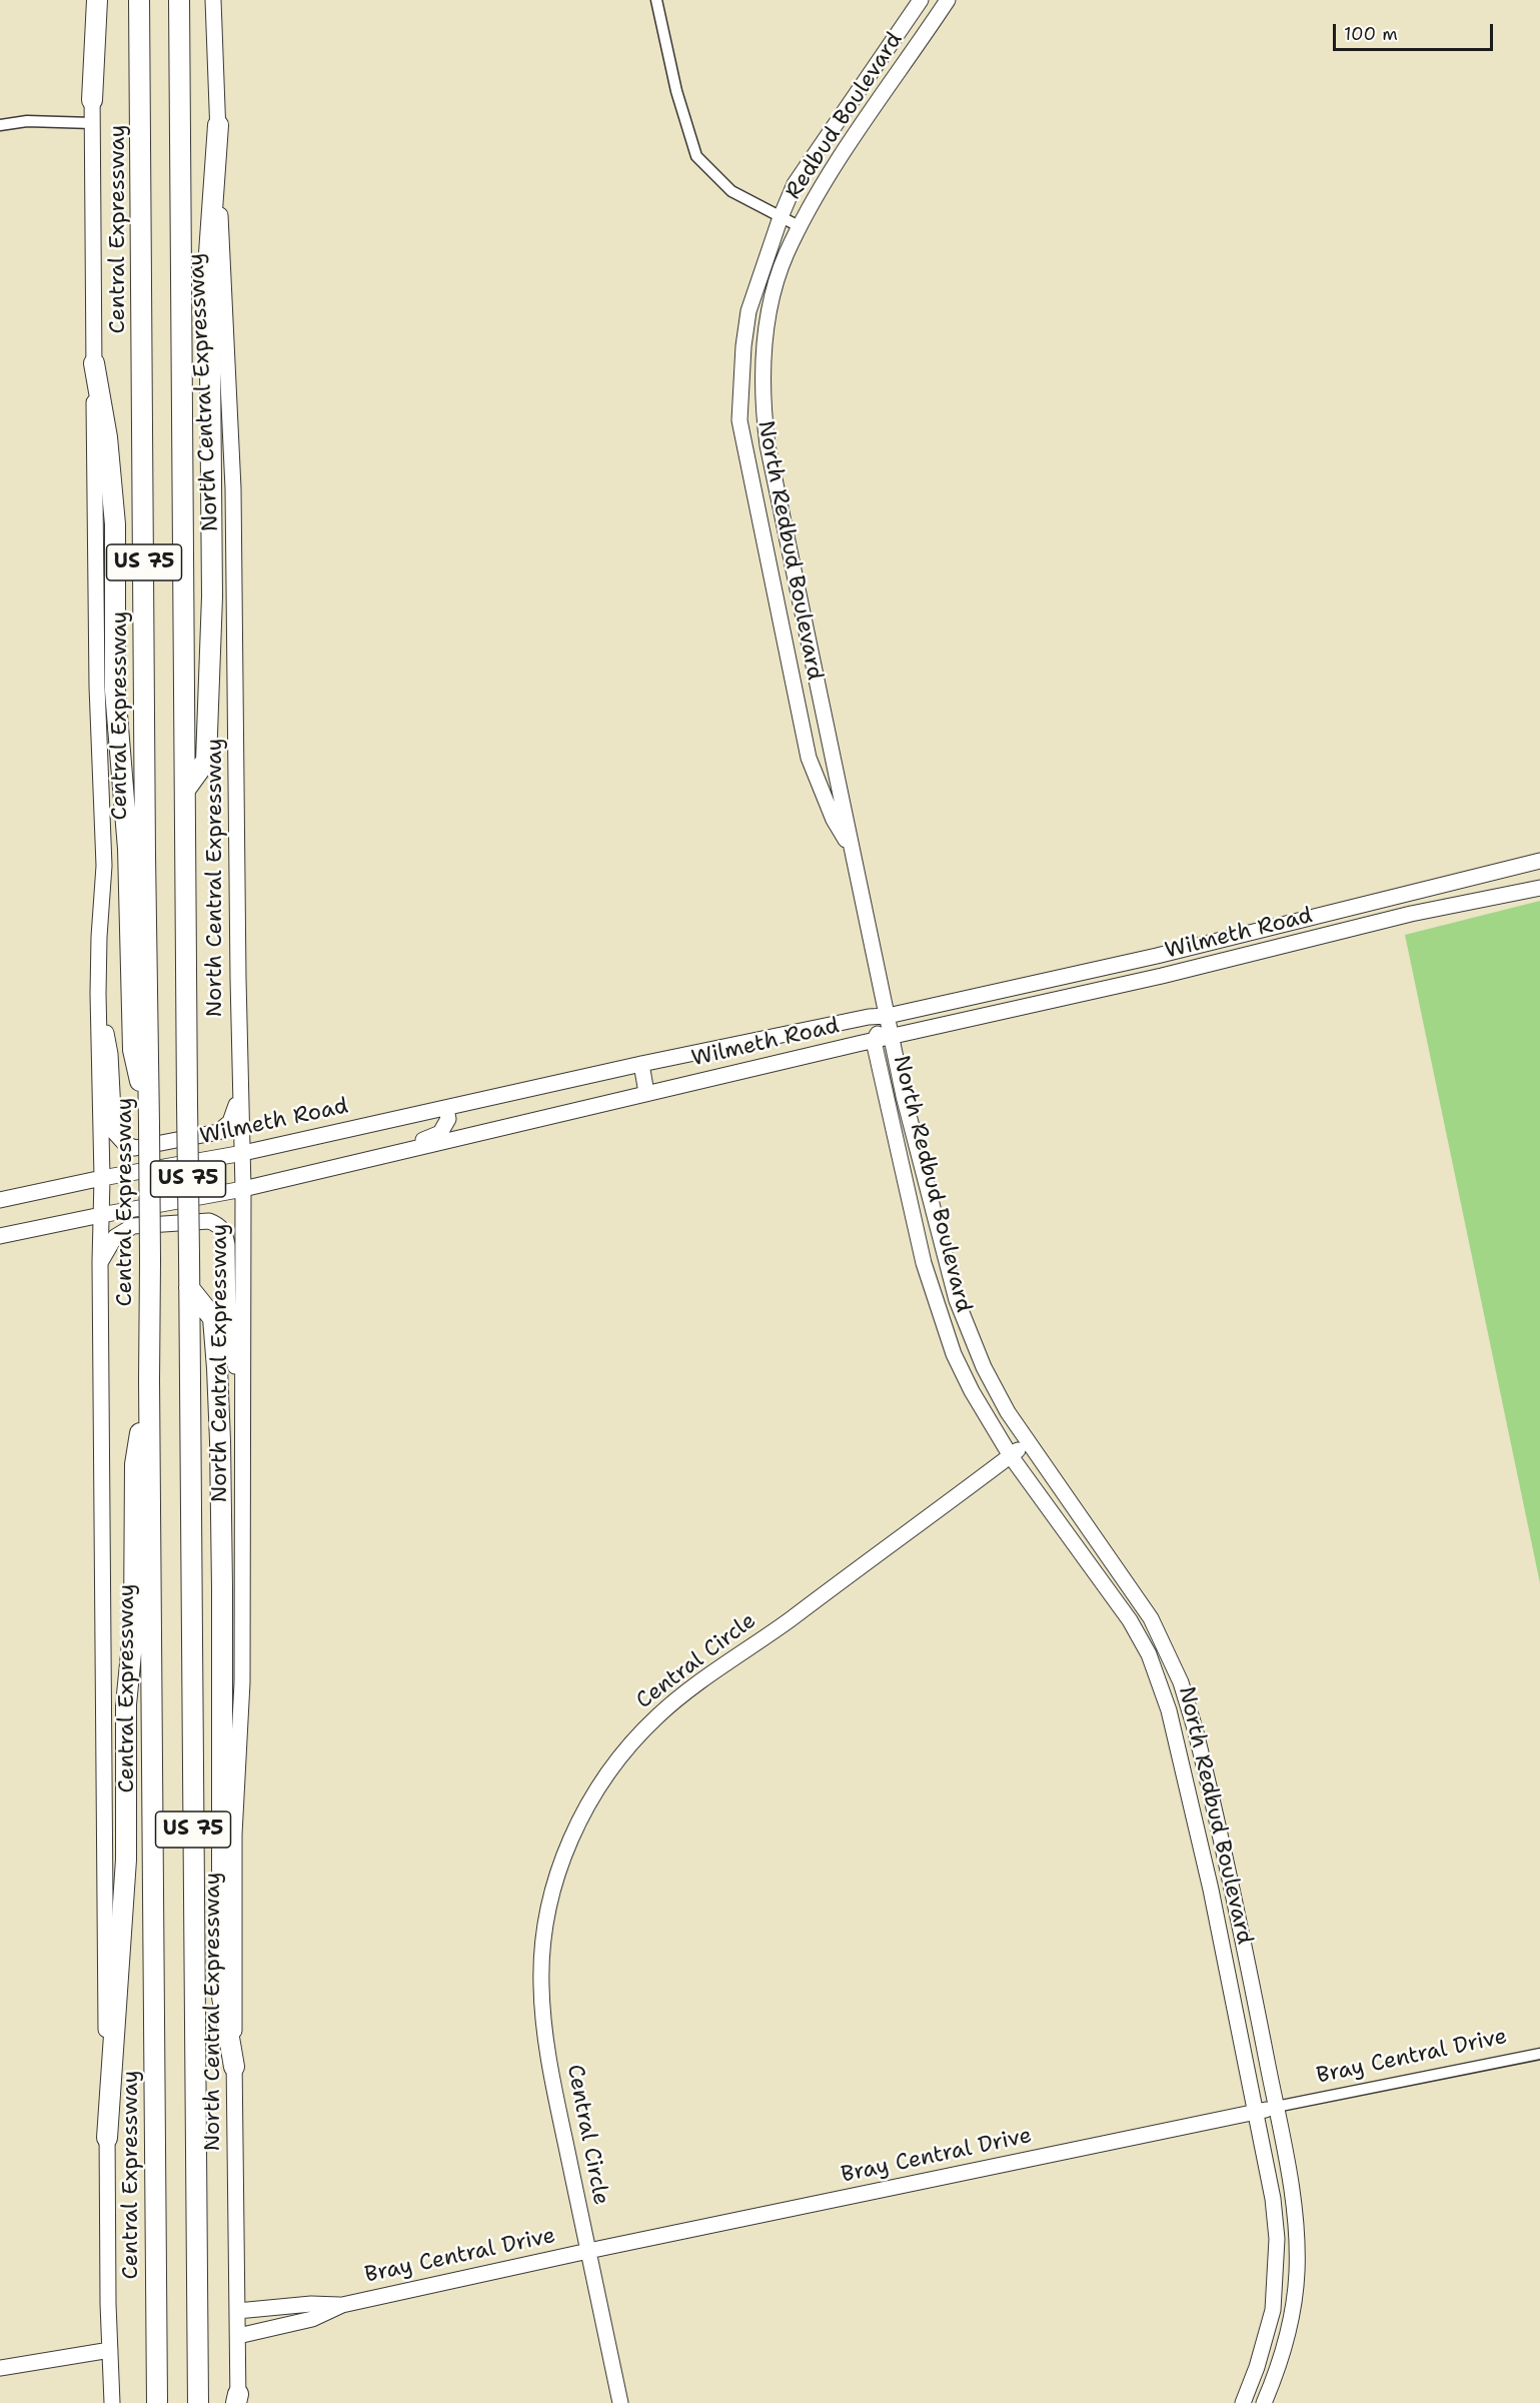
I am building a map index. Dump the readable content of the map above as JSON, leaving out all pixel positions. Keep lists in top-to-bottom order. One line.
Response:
{"streets":{"highway":["Central Expressway","US 75"],"main road":["Redbud Boulevard","North Central Expressway","North Redbud Boulevard","Wilmeth Road","Central Circle","Bray Central Drive"]},"crossings":[["Redbud Boulevard","North Redbud Boulevard"],["North Central Expressway","Wilmeth Road"],["North Central Expressway","Bray Central Drive"],["North Redbud Boulevard","Wilmeth Road"],["North Redbud Boulevard","Central Circle"],["North Redbud Boulevard","Bray Central Drive"],["Central Circle","Bray Central Drive"]],"scale_bar":"100 m"}
